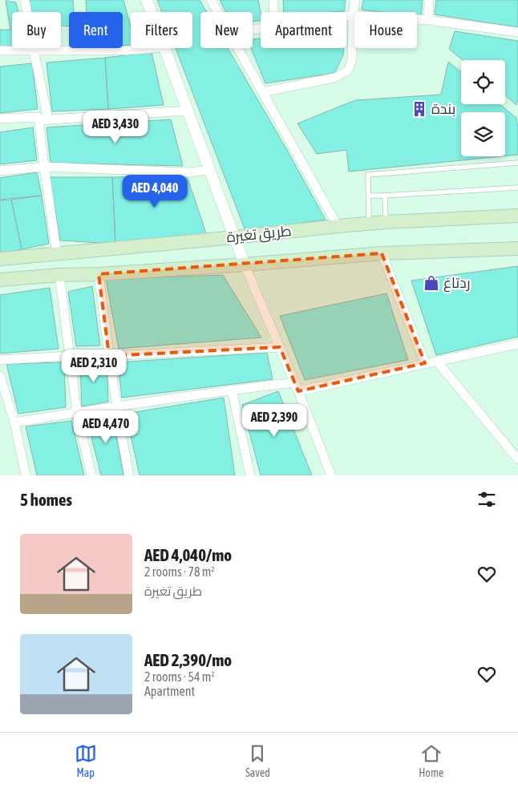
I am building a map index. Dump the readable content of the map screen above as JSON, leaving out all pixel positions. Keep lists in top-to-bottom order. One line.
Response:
{"streets":{"main road":["طريق تغيرة"]},"places":{"building":["بندة"],"shop":["ردتاغ"]},"page":{"chip":["Buy","Rent","Filters","New","Apartment","House"],"price":["AED 3,430","AED 4,040","AED 2,310","AED 2,390","AED 4,470"],"heading":"5 homes","list":[{"name":"AED 4,040/mo","note":"2 rooms · 78 m² · طريق تغيرة"},{"name":"AED 2,390/mo","note":"2 rooms · 54 m² · Apartment"}],"tabs":["Map","Saved","Home"]}}
